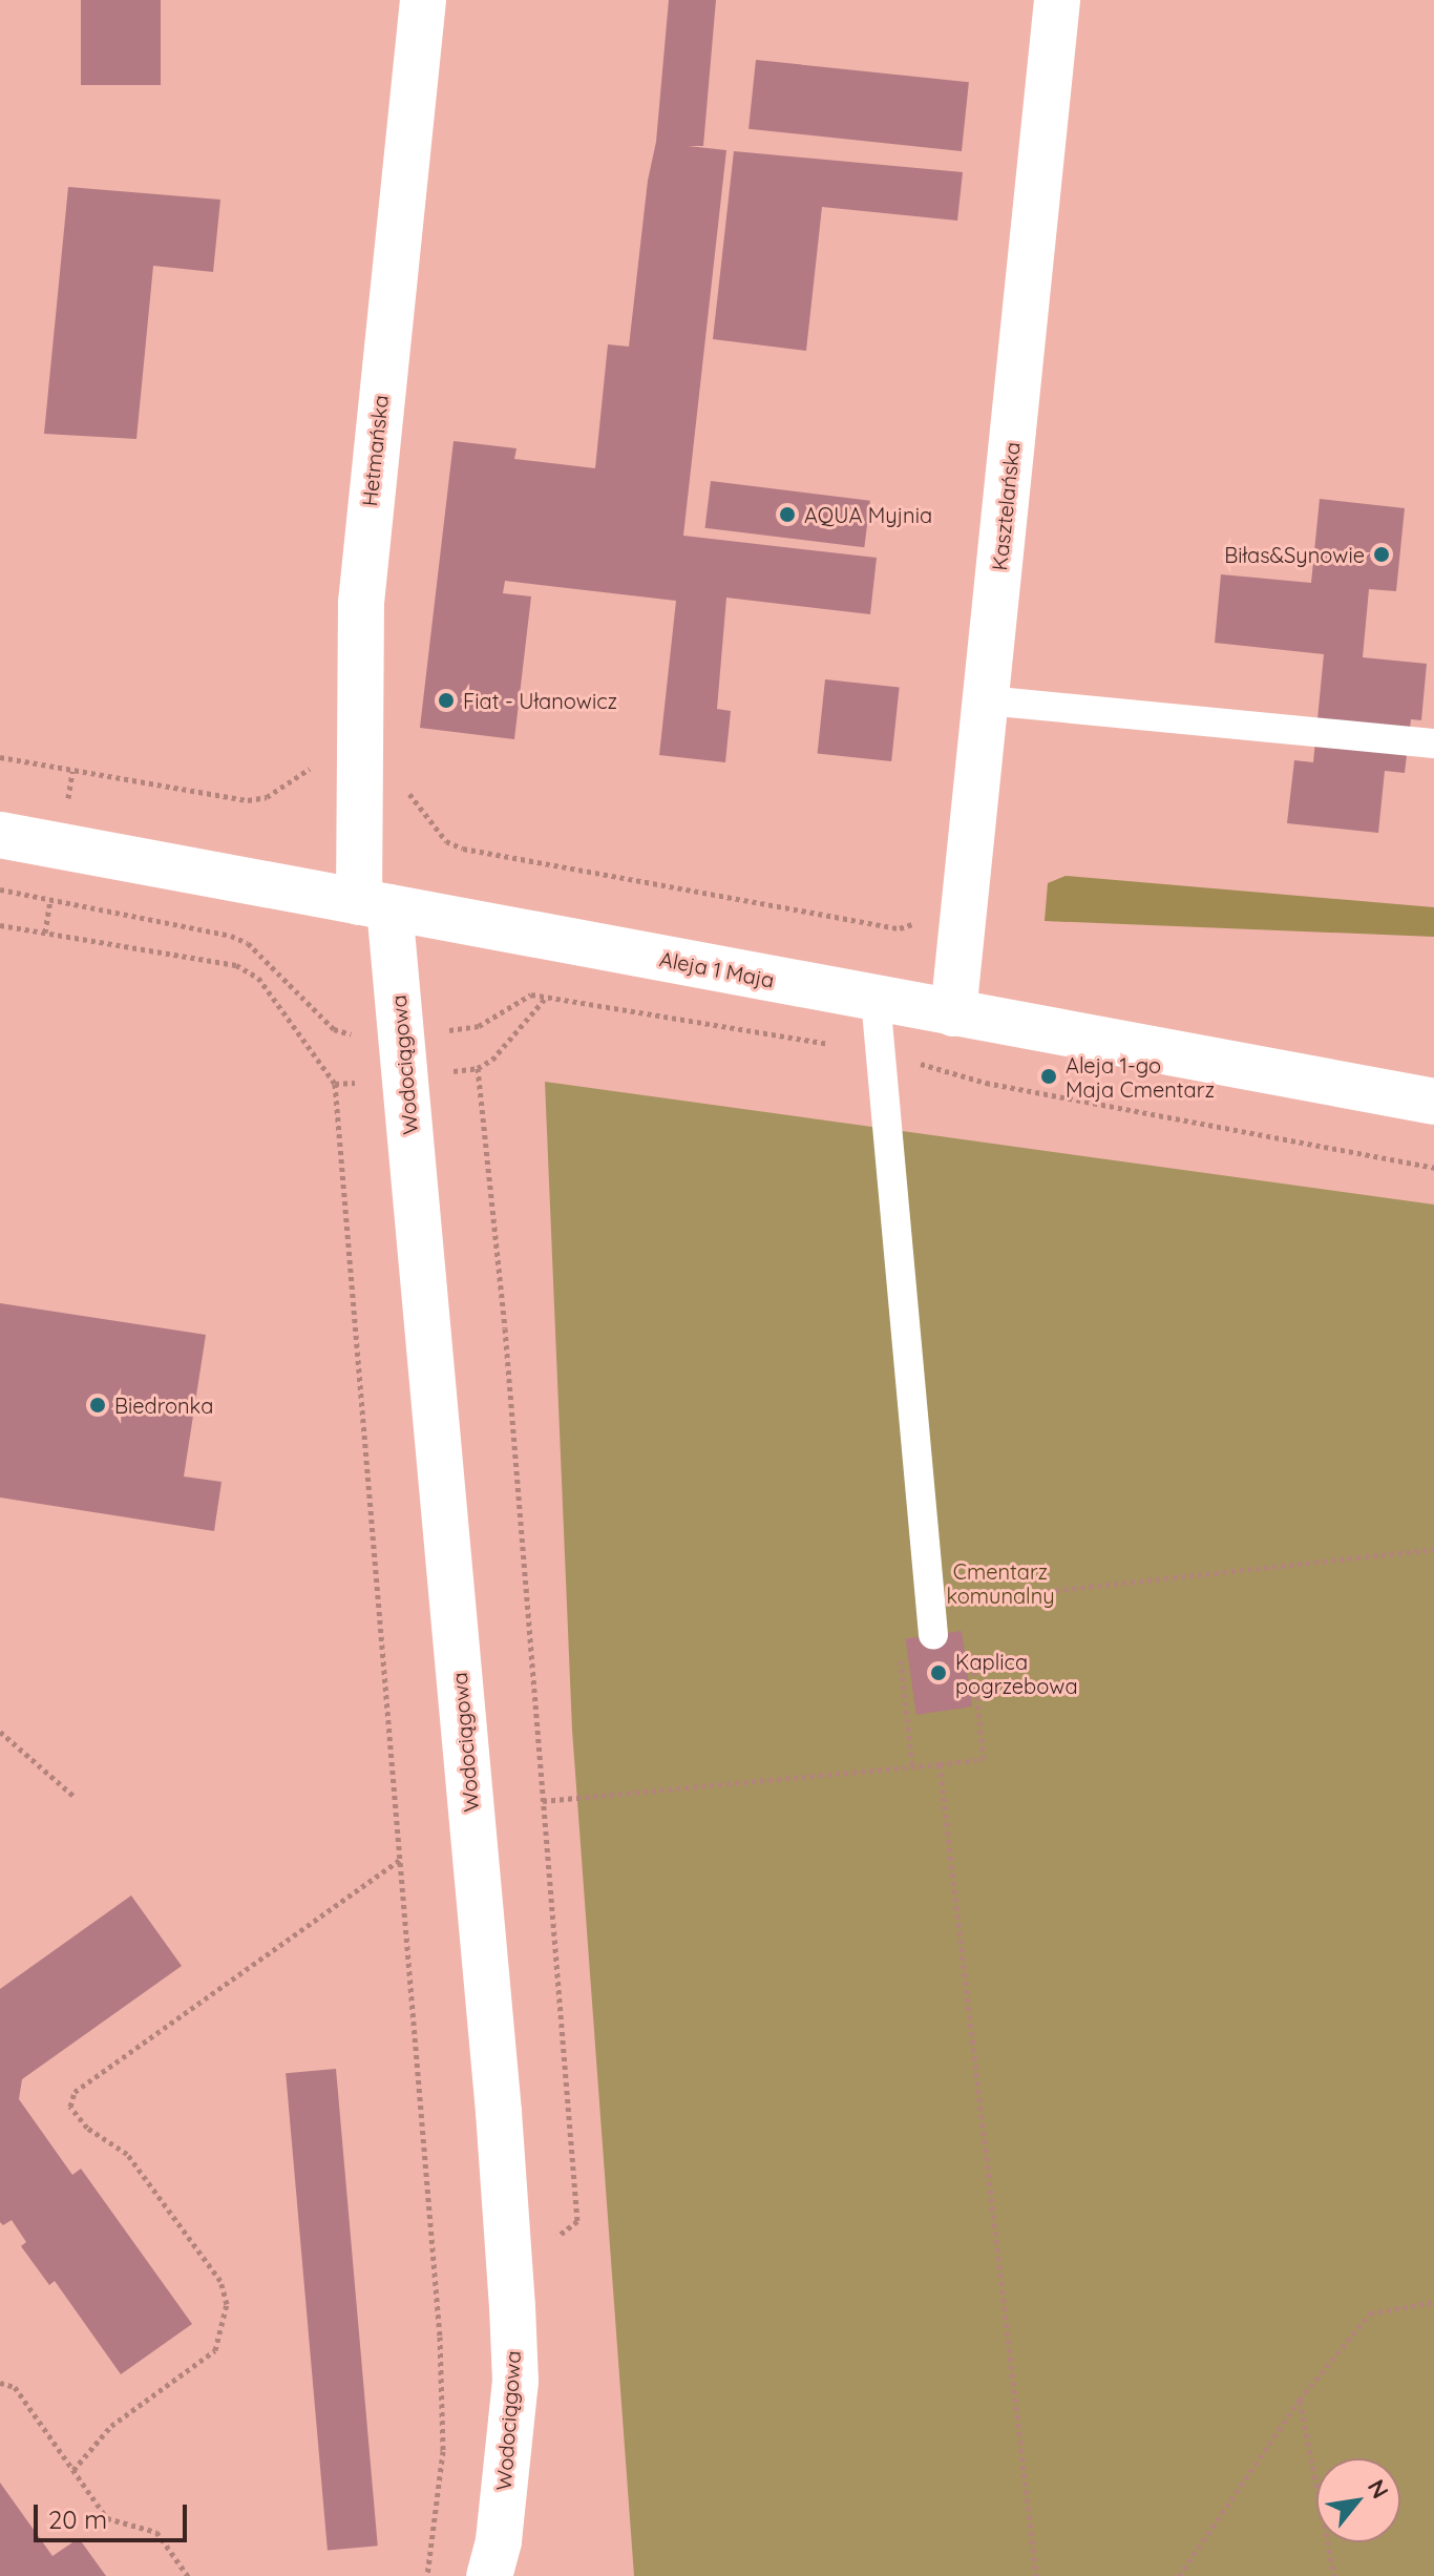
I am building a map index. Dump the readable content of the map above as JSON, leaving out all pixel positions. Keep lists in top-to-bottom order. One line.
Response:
{"streets":{"street":["Hetmańska","Kasztelańska","Aleja 1 Maja","Wodociągowa"]},"crossings":[["Hetmańska","Aleja 1 Maja"],["Hetmańska","Wodociągowa"],["Kasztelańska","Aleja 1 Maja"],["Aleja 1 Maja","Wodociągowa"]],"parks":["Cmentarz komunalny"],"places":["AQUA Myjnia","Biłas&Synowie","Fiat - Ułanowicz","Aleja 1-go Maja Cmentarz","Biedronka","Kaplica pogrzebowa"],"scale_bar":"20 m","north":"top right"}
